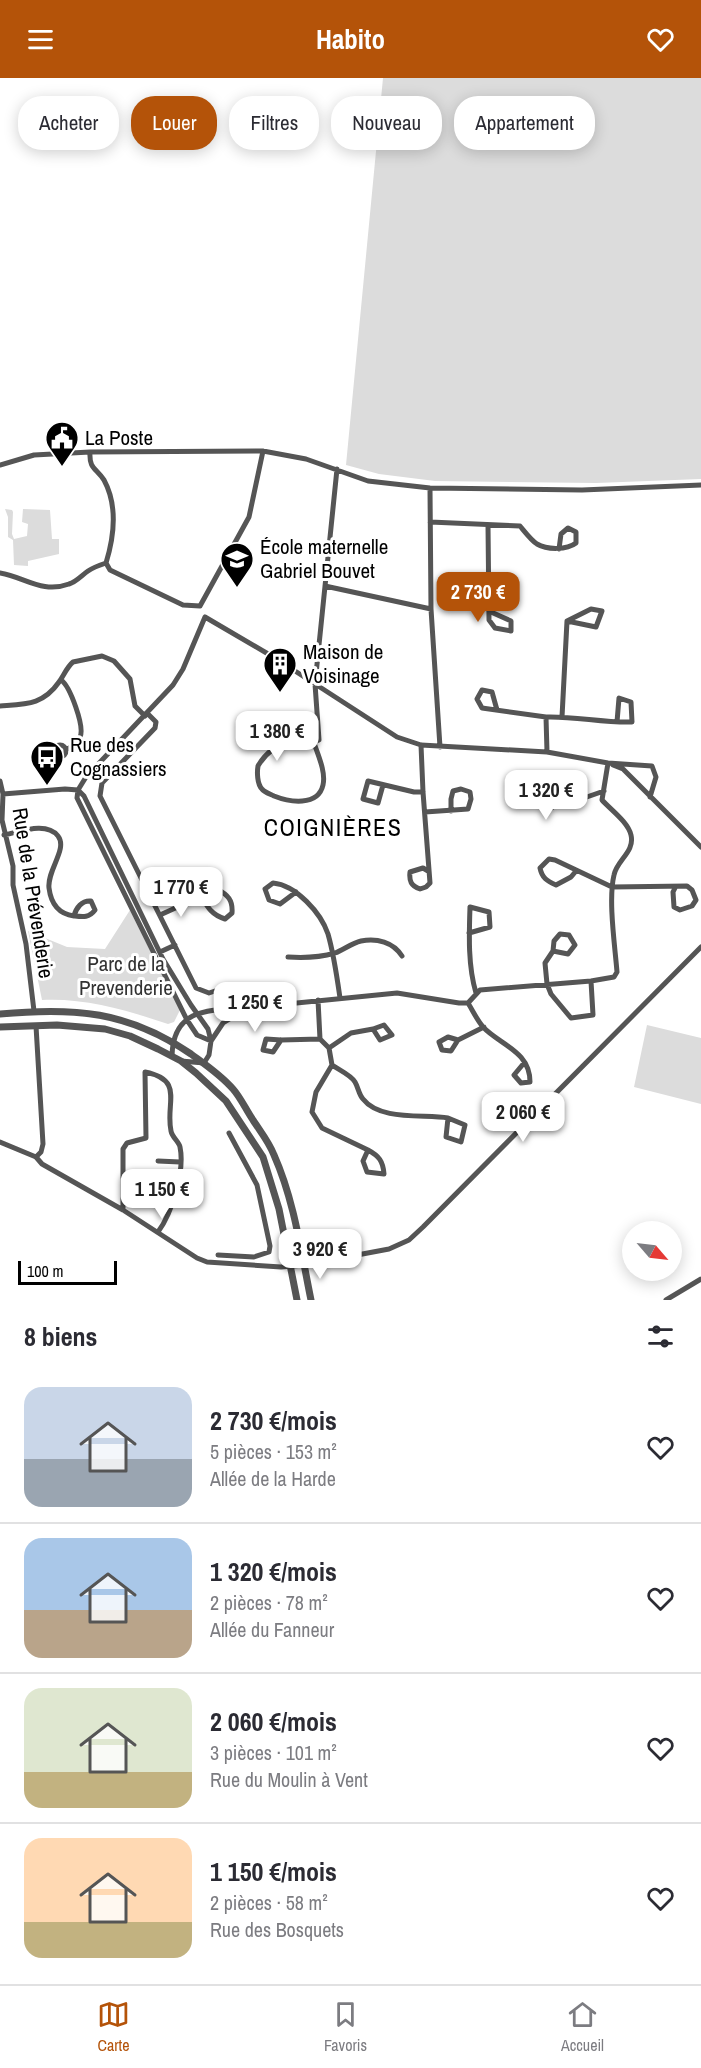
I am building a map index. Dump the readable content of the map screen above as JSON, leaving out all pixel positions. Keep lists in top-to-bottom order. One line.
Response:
{"streets":{"street":["Rue de la Prévenderie"]},"districts":["COIGNIÈRES"],"parks":["Parc de la Prevenderie"],"places":{"public building":["La Poste"],"school or university":["École maternelle Gabriel Bouvet"],"building":["Maison de Voisinage"],"bus stop":["Rue des Cognassiers"]},"scale_bar":"100 m","north":"bottom right","page":{"header":"Habito","chip":["Acheter","Louer","Filtres","Nouveau","Appartement"],"price":["2 730 €","1 380 €","1 320 €","1 770 €","1 250 €","2 060 €","1 150 €","3 920 €"],"scale":"100 m","heading":"8 biens","list":[{"name":"2 730 €/mois","note":"5 pièces · 153 m² · Allée de la Harde"},{"name":"1 320 €/mois","note":"2 pièces · 78 m² · Allée du Fanneur"},{"name":"2 060 €/mois","note":"3 pièces · 101 m² · Rue du Moulin à Vent"},{"name":"1 150 €/mois","note":"2 pièces · 58 m² · Rue des Bosquets"}],"tabs":["Carte","Favoris","Accueil"]}}
